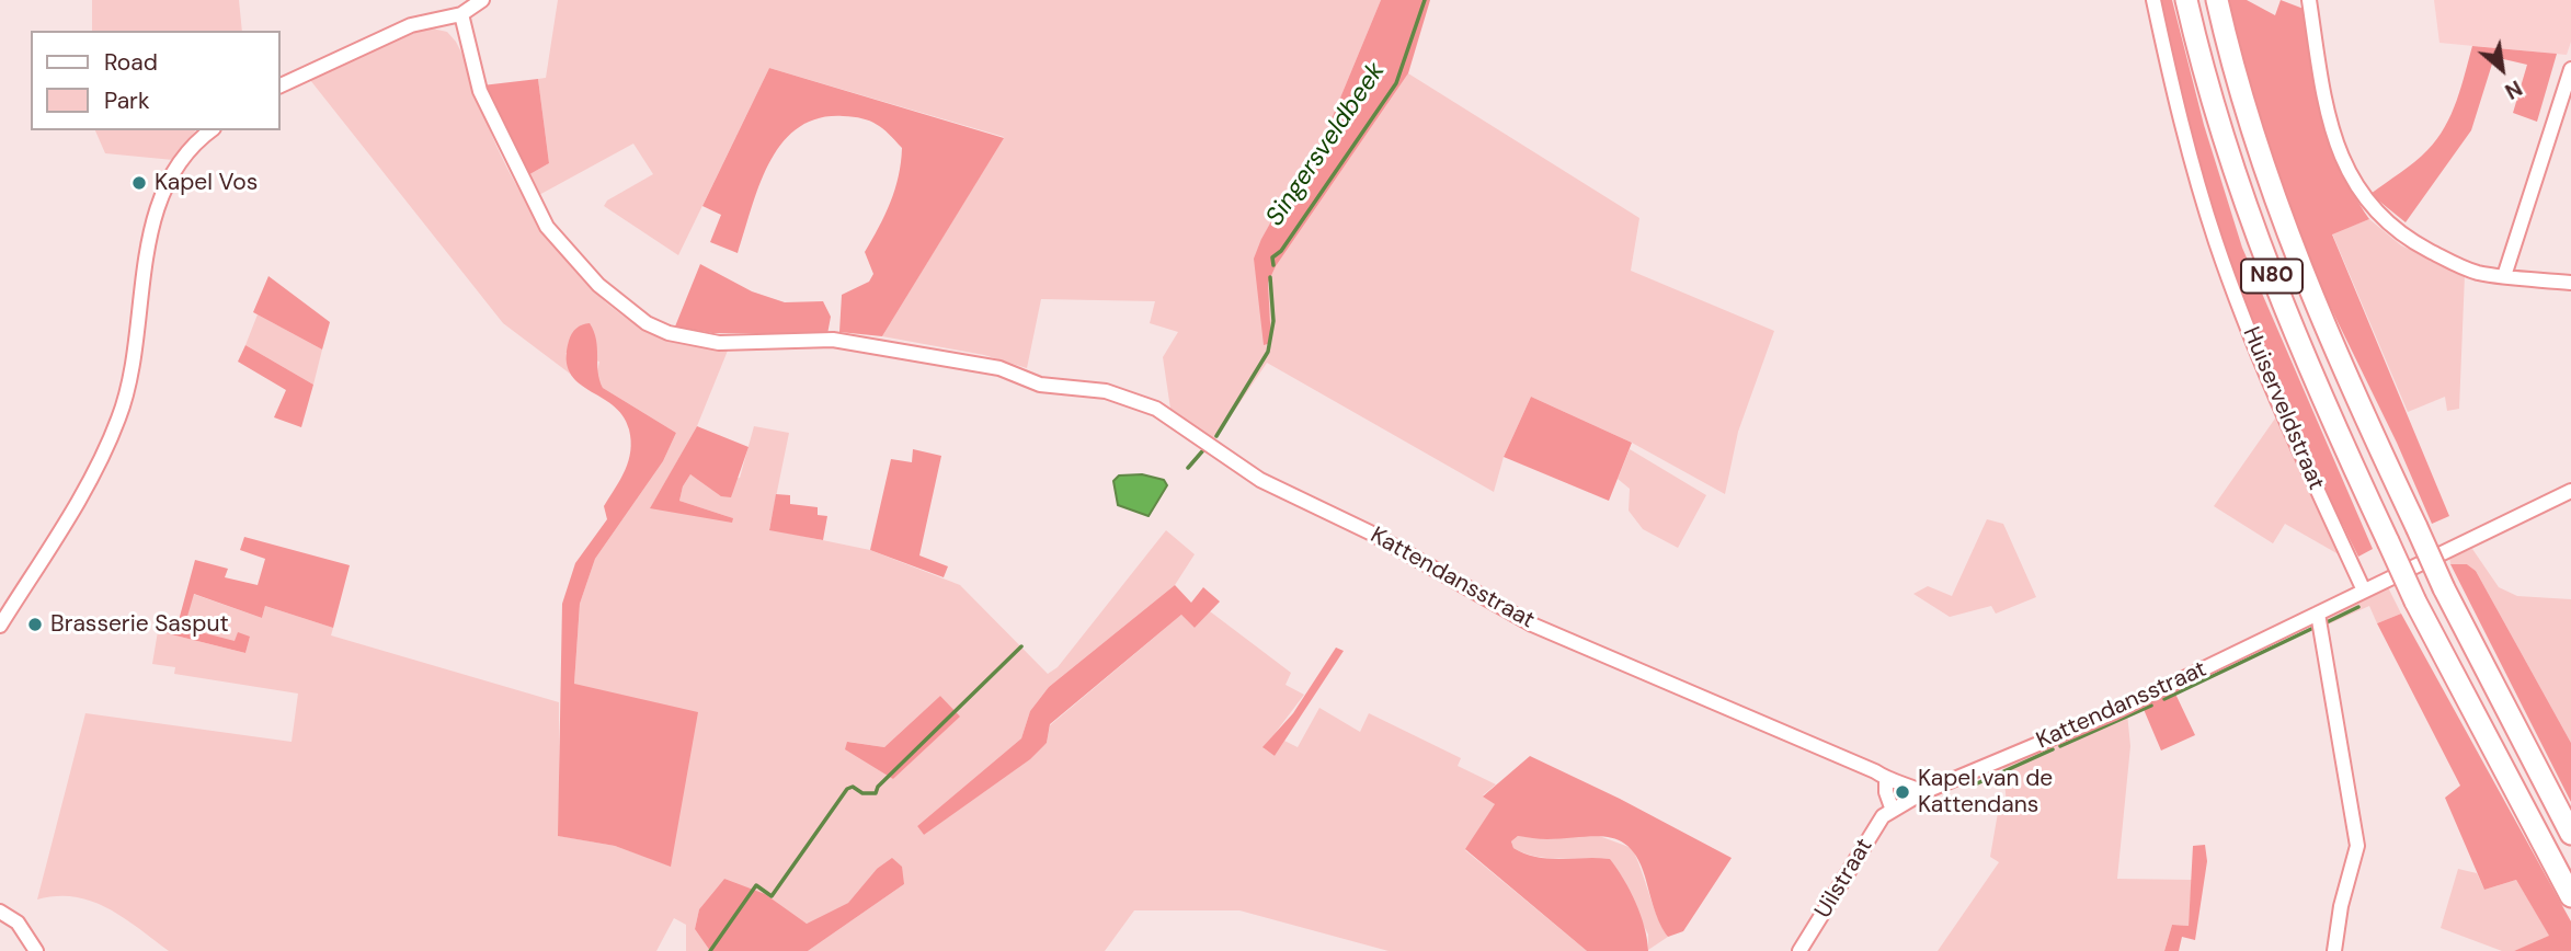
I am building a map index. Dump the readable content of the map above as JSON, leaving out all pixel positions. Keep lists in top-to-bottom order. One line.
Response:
{"streets":{"highway":["N80"],"street":["Huiserveldstraat","Kattendansstraat","Uilstraat"]},"crossings":[["Huiserveldstraat","Kattendansstraat"],["Kattendansstraat","Uilstraat"]],"water":["Singersveldbeek"],"places":["Kapel Vos","Brasserie Sasput","Kapel van de Kattendans"],"legend":["Road","Park"],"north":"bottom right"}
